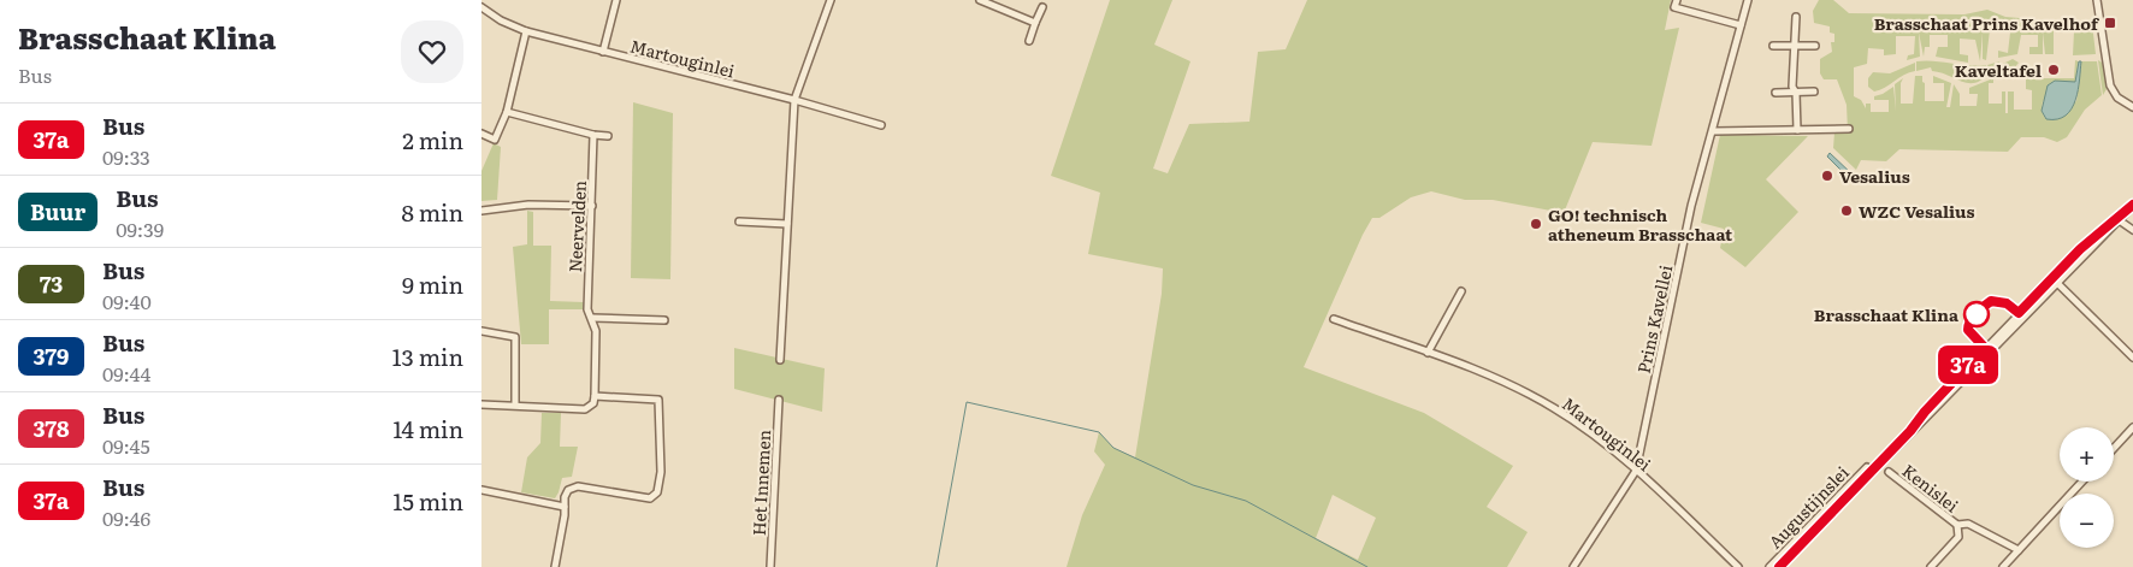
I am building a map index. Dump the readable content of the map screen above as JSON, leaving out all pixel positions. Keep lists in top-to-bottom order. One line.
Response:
{"streets":{"street":["Martouginlei","Neervelden","Prins Kavellei","Het Innemen","Kenislei","Augustijnslei"]},"crossings":[["Martouginlei","Prins Kavellei"]],"places":{"transit":["Brasschaat Prins Kavelhof"],"other":["Kaveltafel","Vesalius","WZC Vesalius","GO! technisch atheneum Brasschaat","Brasschaat Klina"]},"lines":["bus line 37a"],"page":{"heading":["Brasschaat Klina","Bus"],"on_map":"37a","list":[{"mark":"37a","name":"Bus","note":"09:33","value":"2 min"},{"mark":"Buur","name":"Bus","note":"09:39","value":"8 min"},{"mark":"73","name":"Bus","note":"09:40","value":"9 min"},{"mark":"379","name":"Bus","note":"09:44","value":"13 min"},{"mark":"378","name":"Bus","note":"09:45","value":"14 min"},{"mark":"37a","name":"Bus","note":"09:46","value":"15 min"}],"map_buttons":["+","−"]}}
